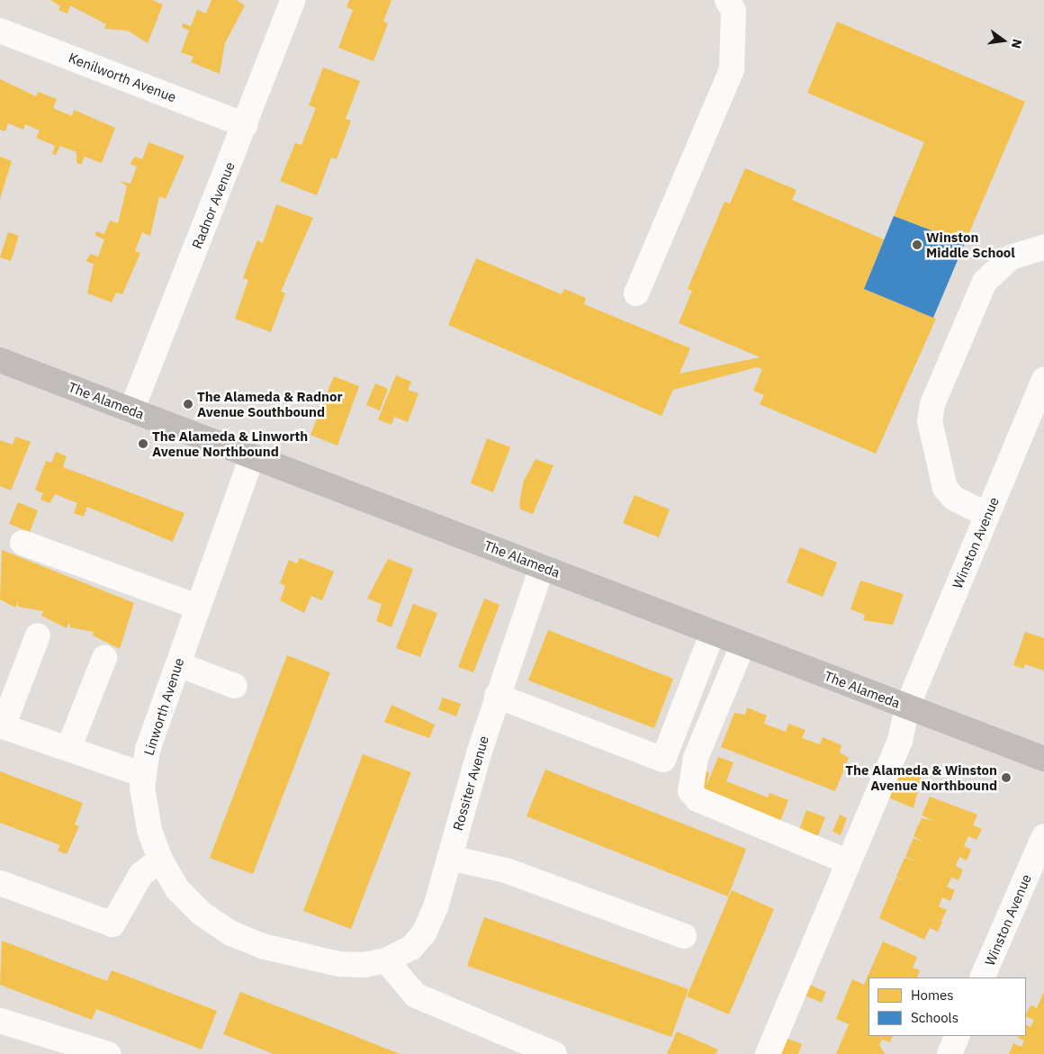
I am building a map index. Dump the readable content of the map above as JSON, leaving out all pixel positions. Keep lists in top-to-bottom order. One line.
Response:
{"streets":{"main road":["The Alameda"],"street":["Kenilworth Avenue","Radnor Avenue","Winston Avenue","Linworth Avenue","Rossiter Avenue"]},"crossings":[["Kenilworth Avenue","Radnor Avenue"],["Radnor Avenue","The Alameda"],["The Alameda","Winston Avenue"],["The Alameda","Linworth Avenue"],["The Alameda","Rossiter Avenue"],["Linworth Avenue","Rossiter Avenue"]],"places":["Winston Middle School","The Alameda & Radnor Avenue Southbound","The Alameda & Linworth Avenue Northbound","The Alameda & Winston Avenue Northbound"],"legend":["Homes","Schools"],"north":"right"}
